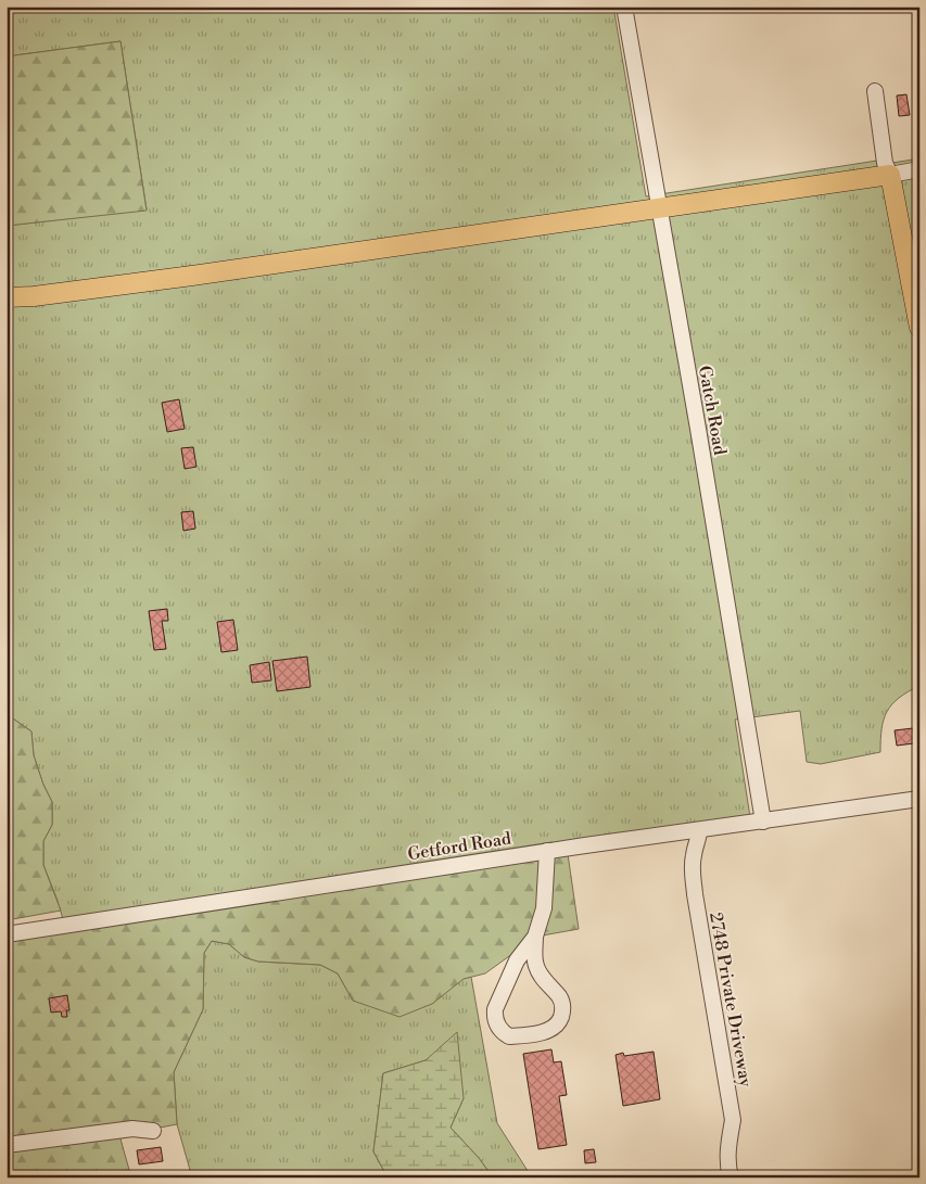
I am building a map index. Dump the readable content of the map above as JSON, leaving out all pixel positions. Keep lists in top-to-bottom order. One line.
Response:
{"streets":{"street":["Gatch Road","Getford Road","2748 Private Driveway"]},"crossings":[["Gatch Road","Getford Road"],["Getford Road","2748 Private Driveway"]]}
